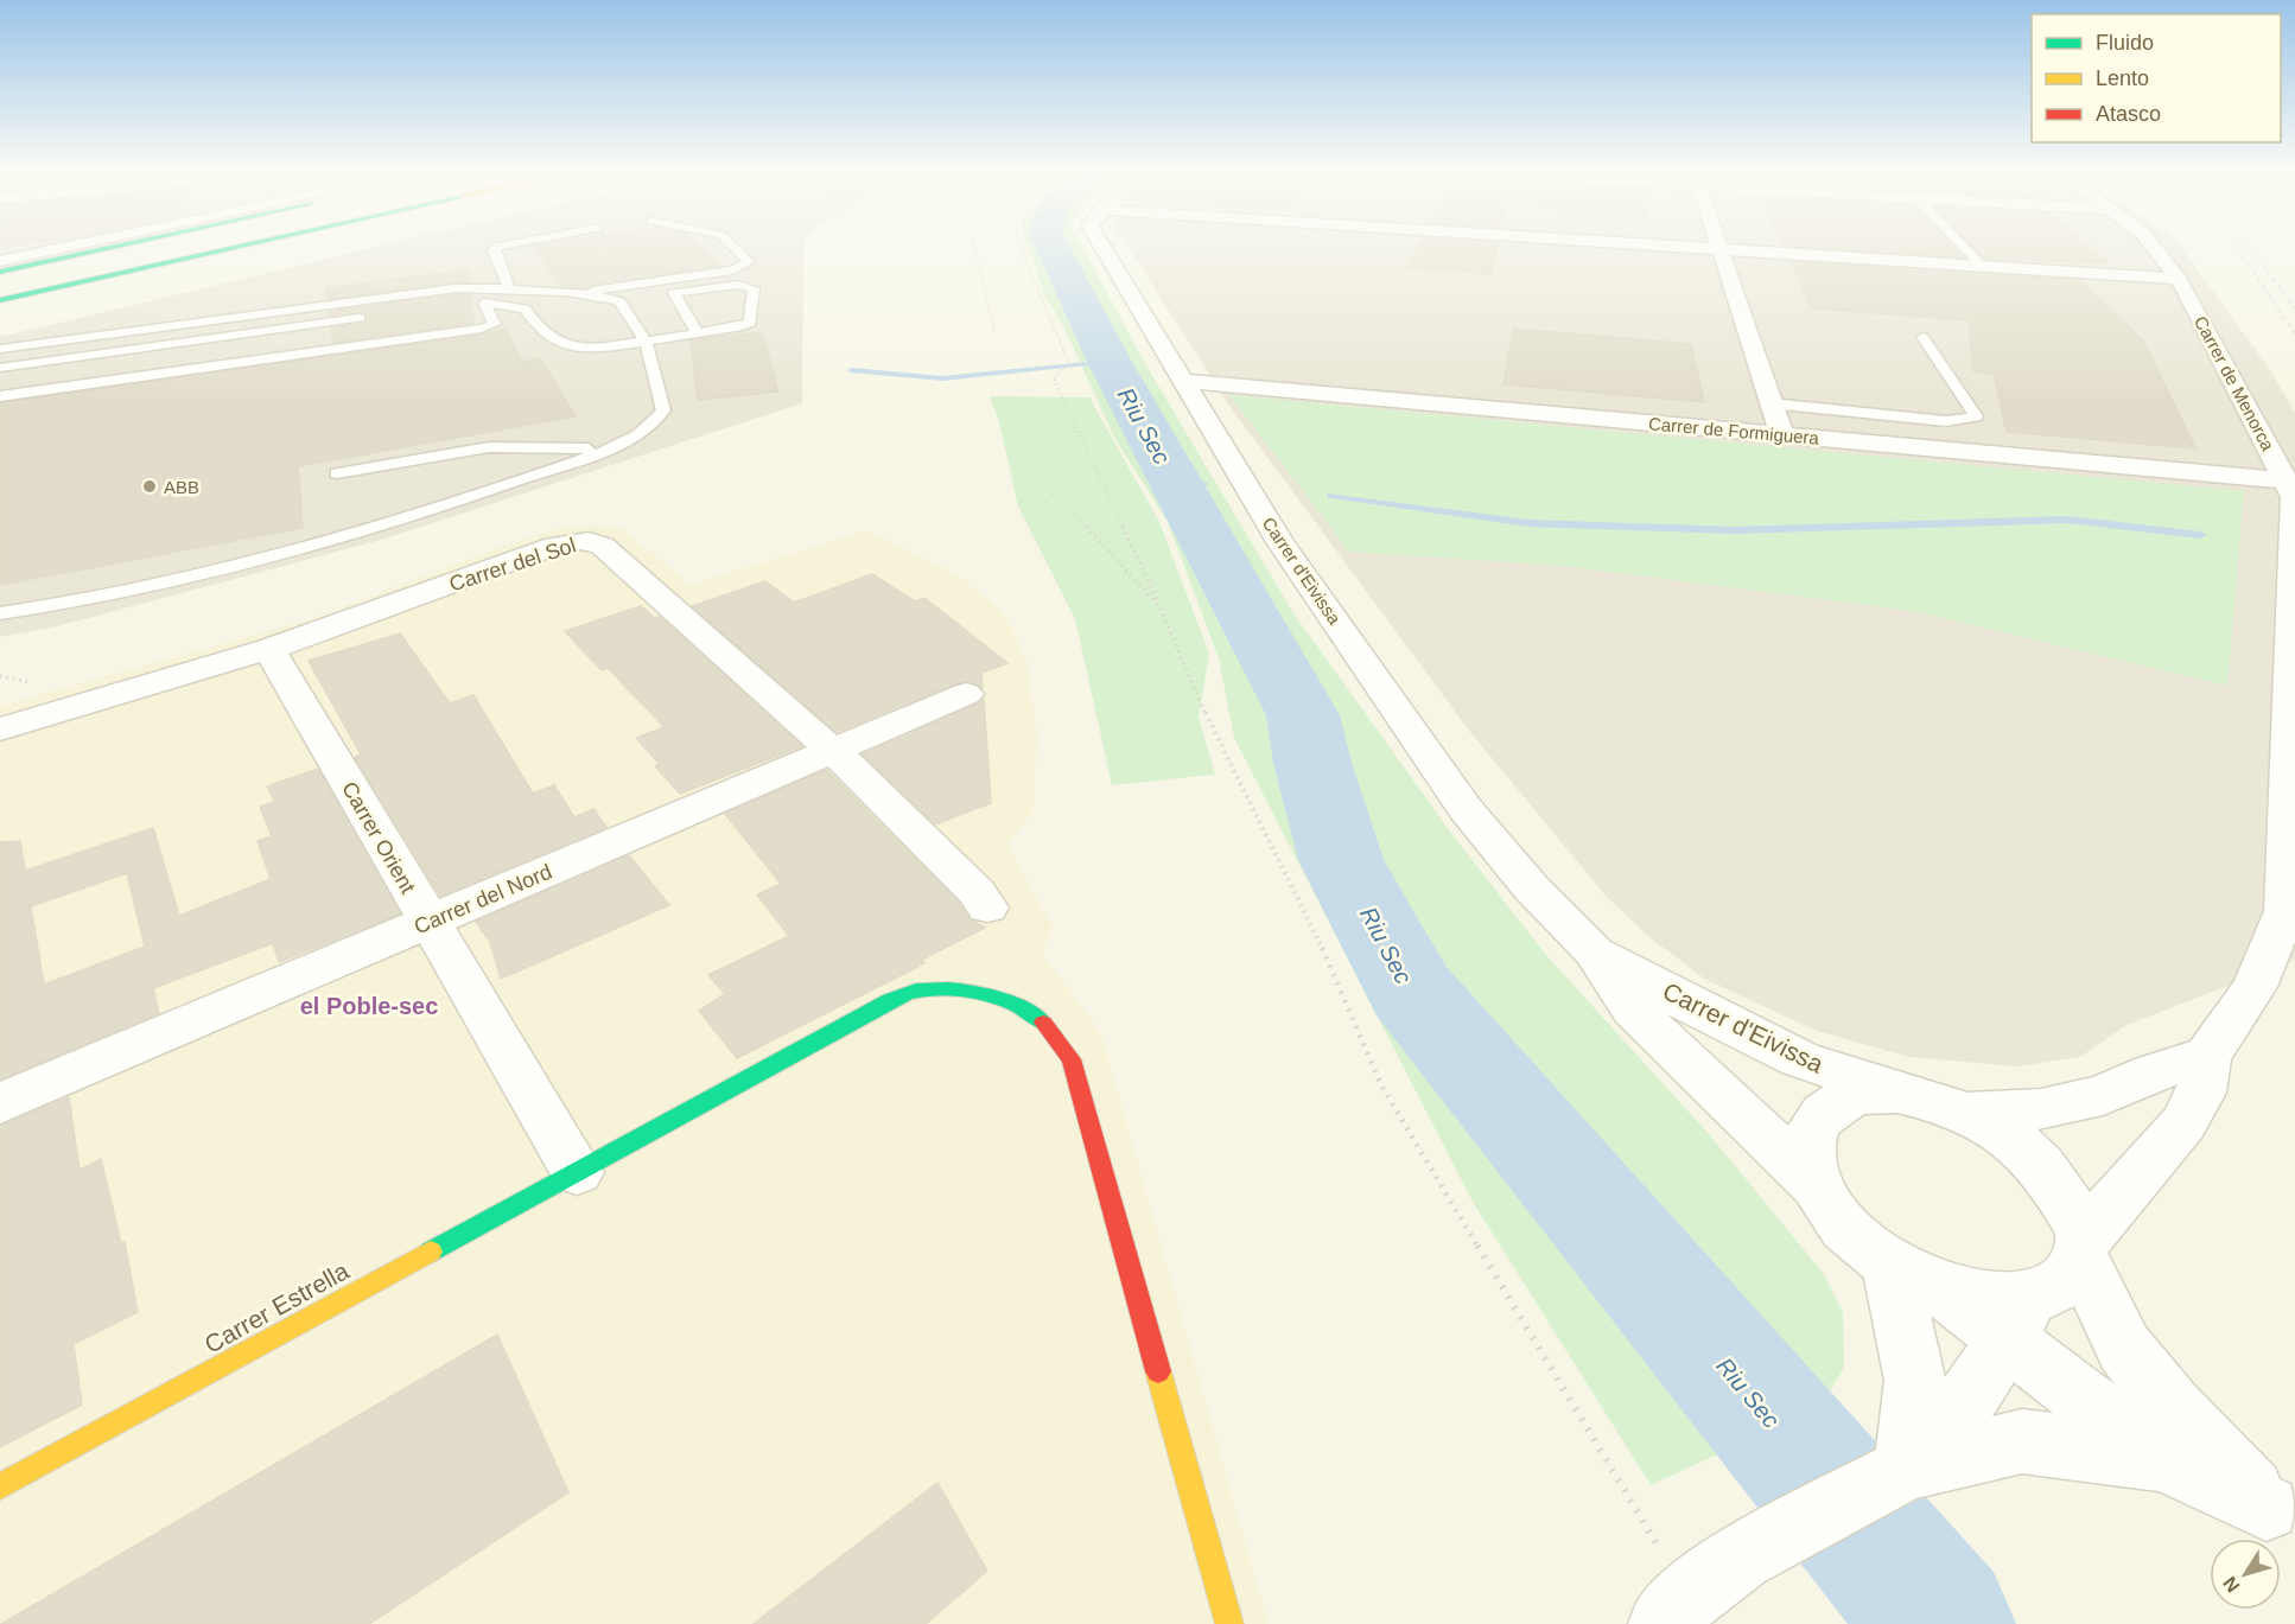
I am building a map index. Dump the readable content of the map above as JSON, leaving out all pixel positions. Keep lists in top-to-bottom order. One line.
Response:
{"streets":{"main road":["Carrer Estrella"],"street":["Carrer de Menorca","Carrer de Formiguera","Carrer del Sol","Carrer d'Eivissa","Carrer Orient","Carrer del Nord"]},"crossings":[["Carrer de Menorca","Carrer de Formiguera"],["Carrer de Menorca","Carrer d'Eivissa"],["Carrer de Formiguera","Carrer d'Eivissa"],["Carrer del Sol","Carrer Orient"],["Carrer del Sol","Carrer del Nord"],["Carrer Orient","Carrer del Nord"],["Carrer Orient","Carrer Estrella"]],"districts":["el Poble-sec"],"water":["Riu Sec"],"places":["ABB"],"legend":["Fluido","Lento","Atasco"],"north":"bottom left"}
